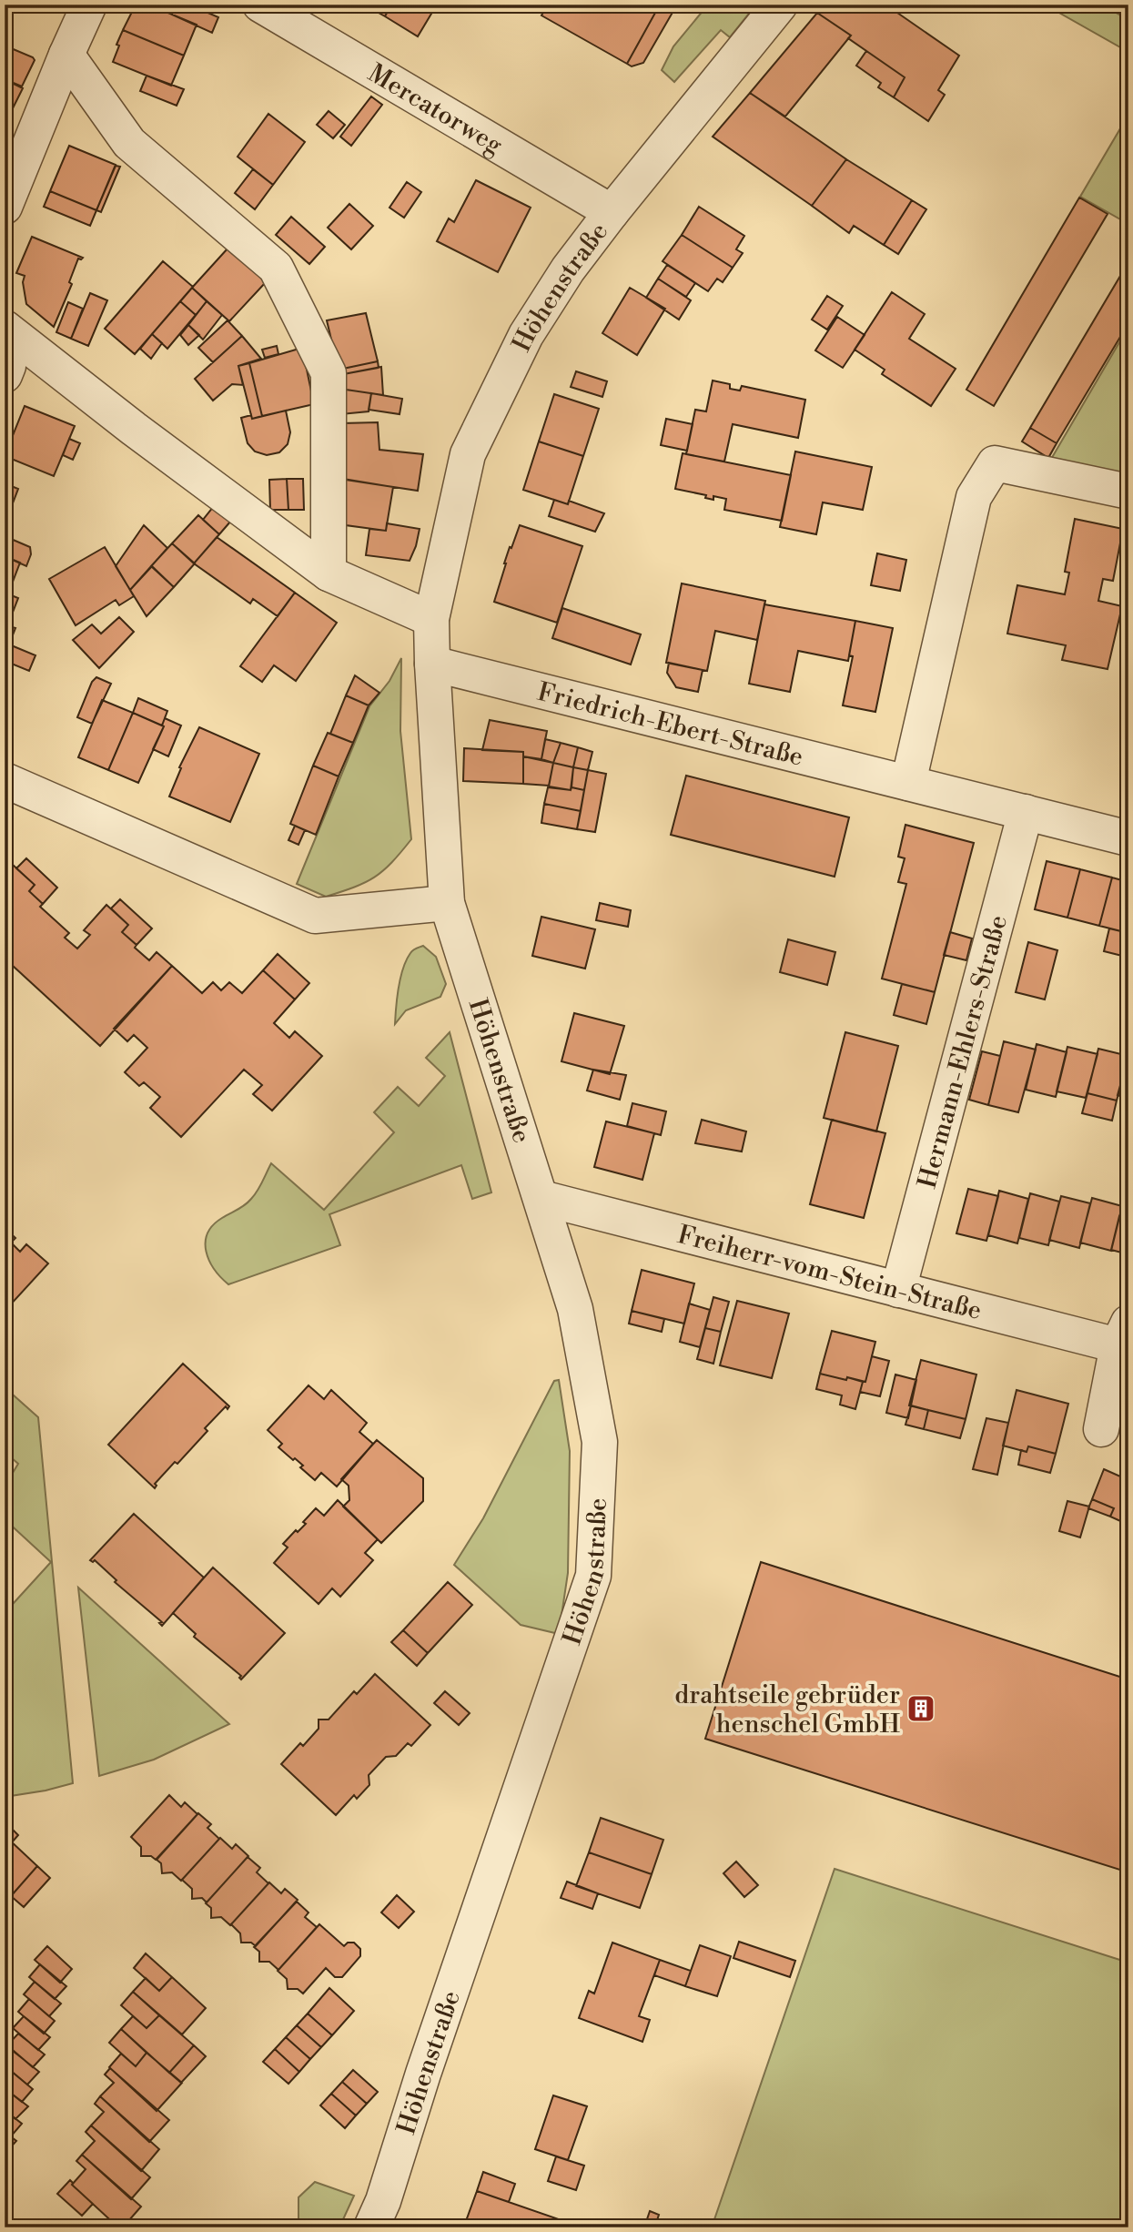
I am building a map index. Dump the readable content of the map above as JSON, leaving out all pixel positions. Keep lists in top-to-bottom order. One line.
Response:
{"streets":{"street":["Mercatorweg","Höhenstraße","Friedrich-Ebert-Straße","Hermann-Ehlers-Straße","Freiherr-vom-Stein-Straße"]},"crossings":[["Mercatorweg","Höhenstraße"],["Höhenstraße","Friedrich-Ebert-Straße"],["Höhenstraße","Freiherr-vom-Stein-Straße"],["Friedrich-Ebert-Straße","Hermann-Ehlers-Straße"],["Hermann-Ehlers-Straße","Freiherr-vom-Stein-Straße"]],"places":{"building":["drahtseile gebrüder henschel GmbH"]}}
